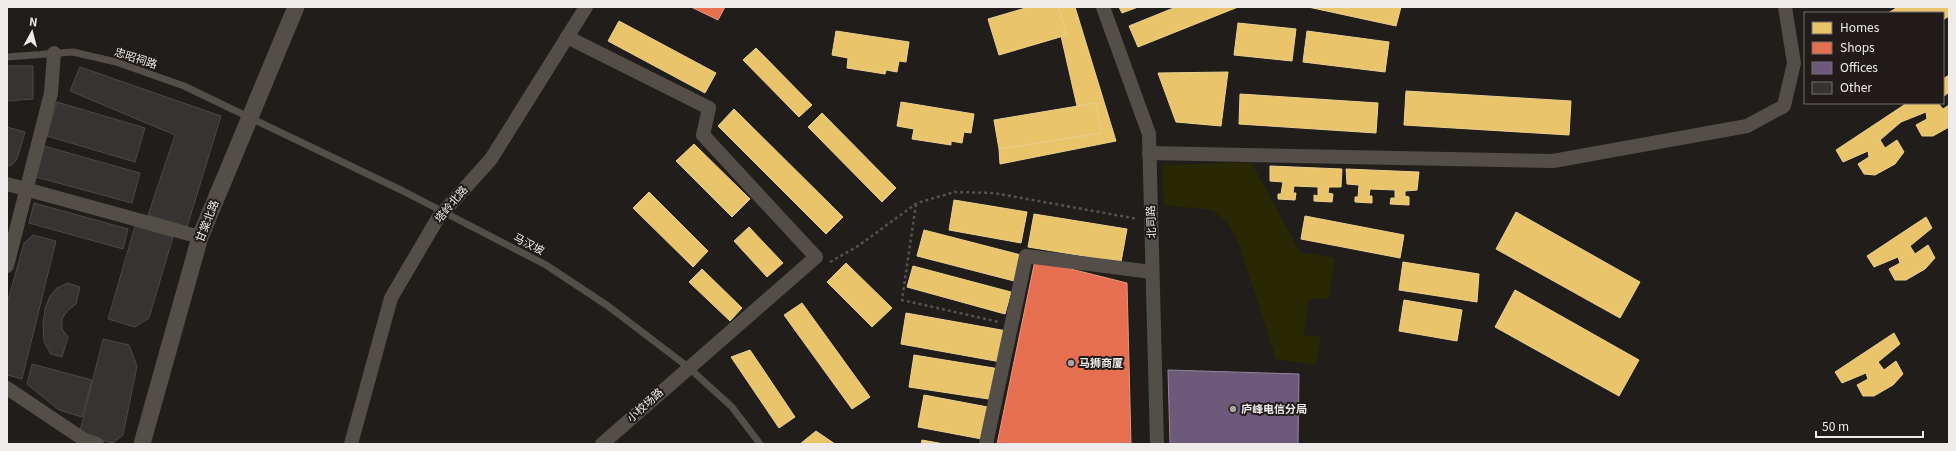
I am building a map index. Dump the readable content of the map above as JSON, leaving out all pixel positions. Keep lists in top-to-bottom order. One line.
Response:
{"streets":{"street":["塔岭北路","甘棠北路","北司路","小校场路"],"lane":["忠昭祠路","马汉坡"]},"crossings":[["忠昭祠路","甘棠北路"],["忠昭祠路","马汉坡"],["塔岭北路","马汉坡"],["塔岭北路","小校场路"],["甘棠北路","马汉坡"],["马汉坡","小校场路"]],"places":["马狮商厦","庐峰电信分局"],"legend":["Homes","Shops","Offices","Other"],"scale_bar":"50 m","north":"top"}
